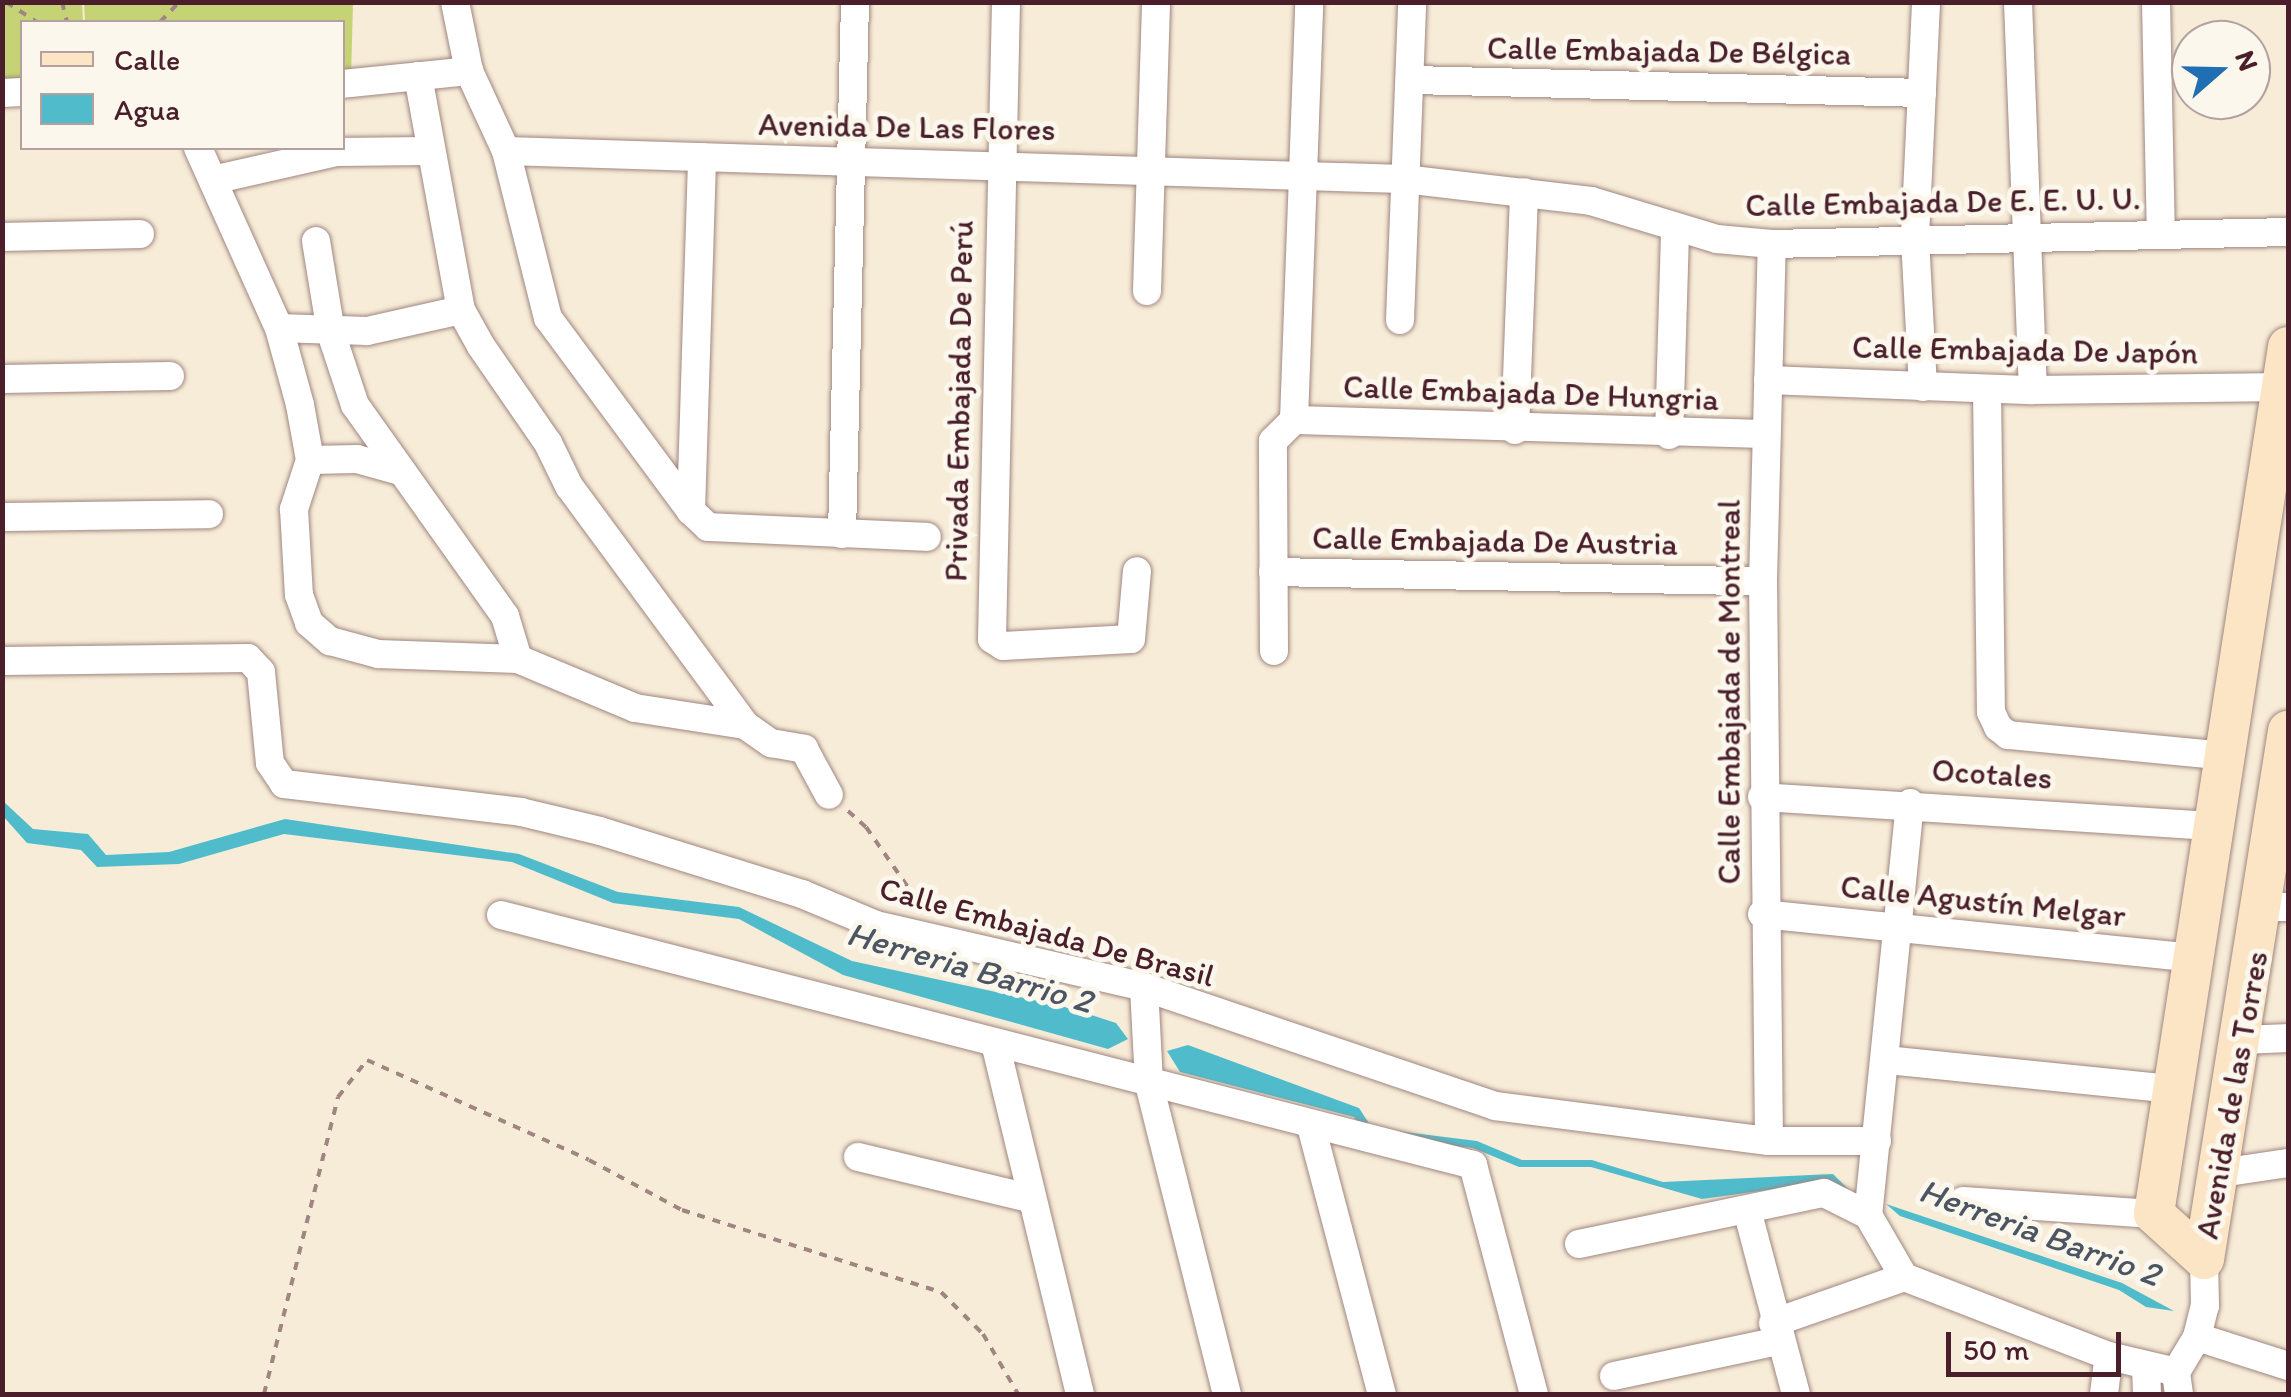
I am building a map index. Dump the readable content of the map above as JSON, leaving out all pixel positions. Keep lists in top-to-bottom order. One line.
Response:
{"streets":{"main road":["Avenida de las Torres"],"street":["Calle Embajada De Bélgica","Avenida De Las Flores","Calle Embajada De E. E. U. U.","Calle Embajada De Japón","Calle Embajada De Hungria","Privada Embajada De Perú","Calle Embajada De Austria","Calle Embajada de Montreal","Ocotales","Calle Agustín Melgar","Calle Embajada De Brasil"]},"crossings":[["Avenida De Las Flores","Calle Embajada De E. E. U. U."],["Avenida De Las Flores","Privada Embajada De Perú"],["Avenida De Las Flores","Calle Embajada De Austria"],["Calle Embajada De E. E. U. U.","Calle Embajada De Austria"],["Calle Embajada De E. E. U. U.","Calle Embajada de Montreal"],["Calle Embajada De Japón","Calle Embajada de Montreal"],["Calle Embajada De Hungria","Calle Embajada De Austria"],["Calle Embajada De Hungria","Calle Embajada de Montreal"],["Calle Embajada De Austria","Calle Embajada de Montreal"],["Calle Embajada de Montreal","Ocotales"],["Calle Embajada de Montreal","Calle Agustín Melgar"],["Calle Embajada de Montreal","Calle Embajada De Brasil"]],"water":["Herreria Barrio 2"],"legend":["Calle","Agua"],"scale_bar":"50 m","north":"right"}
